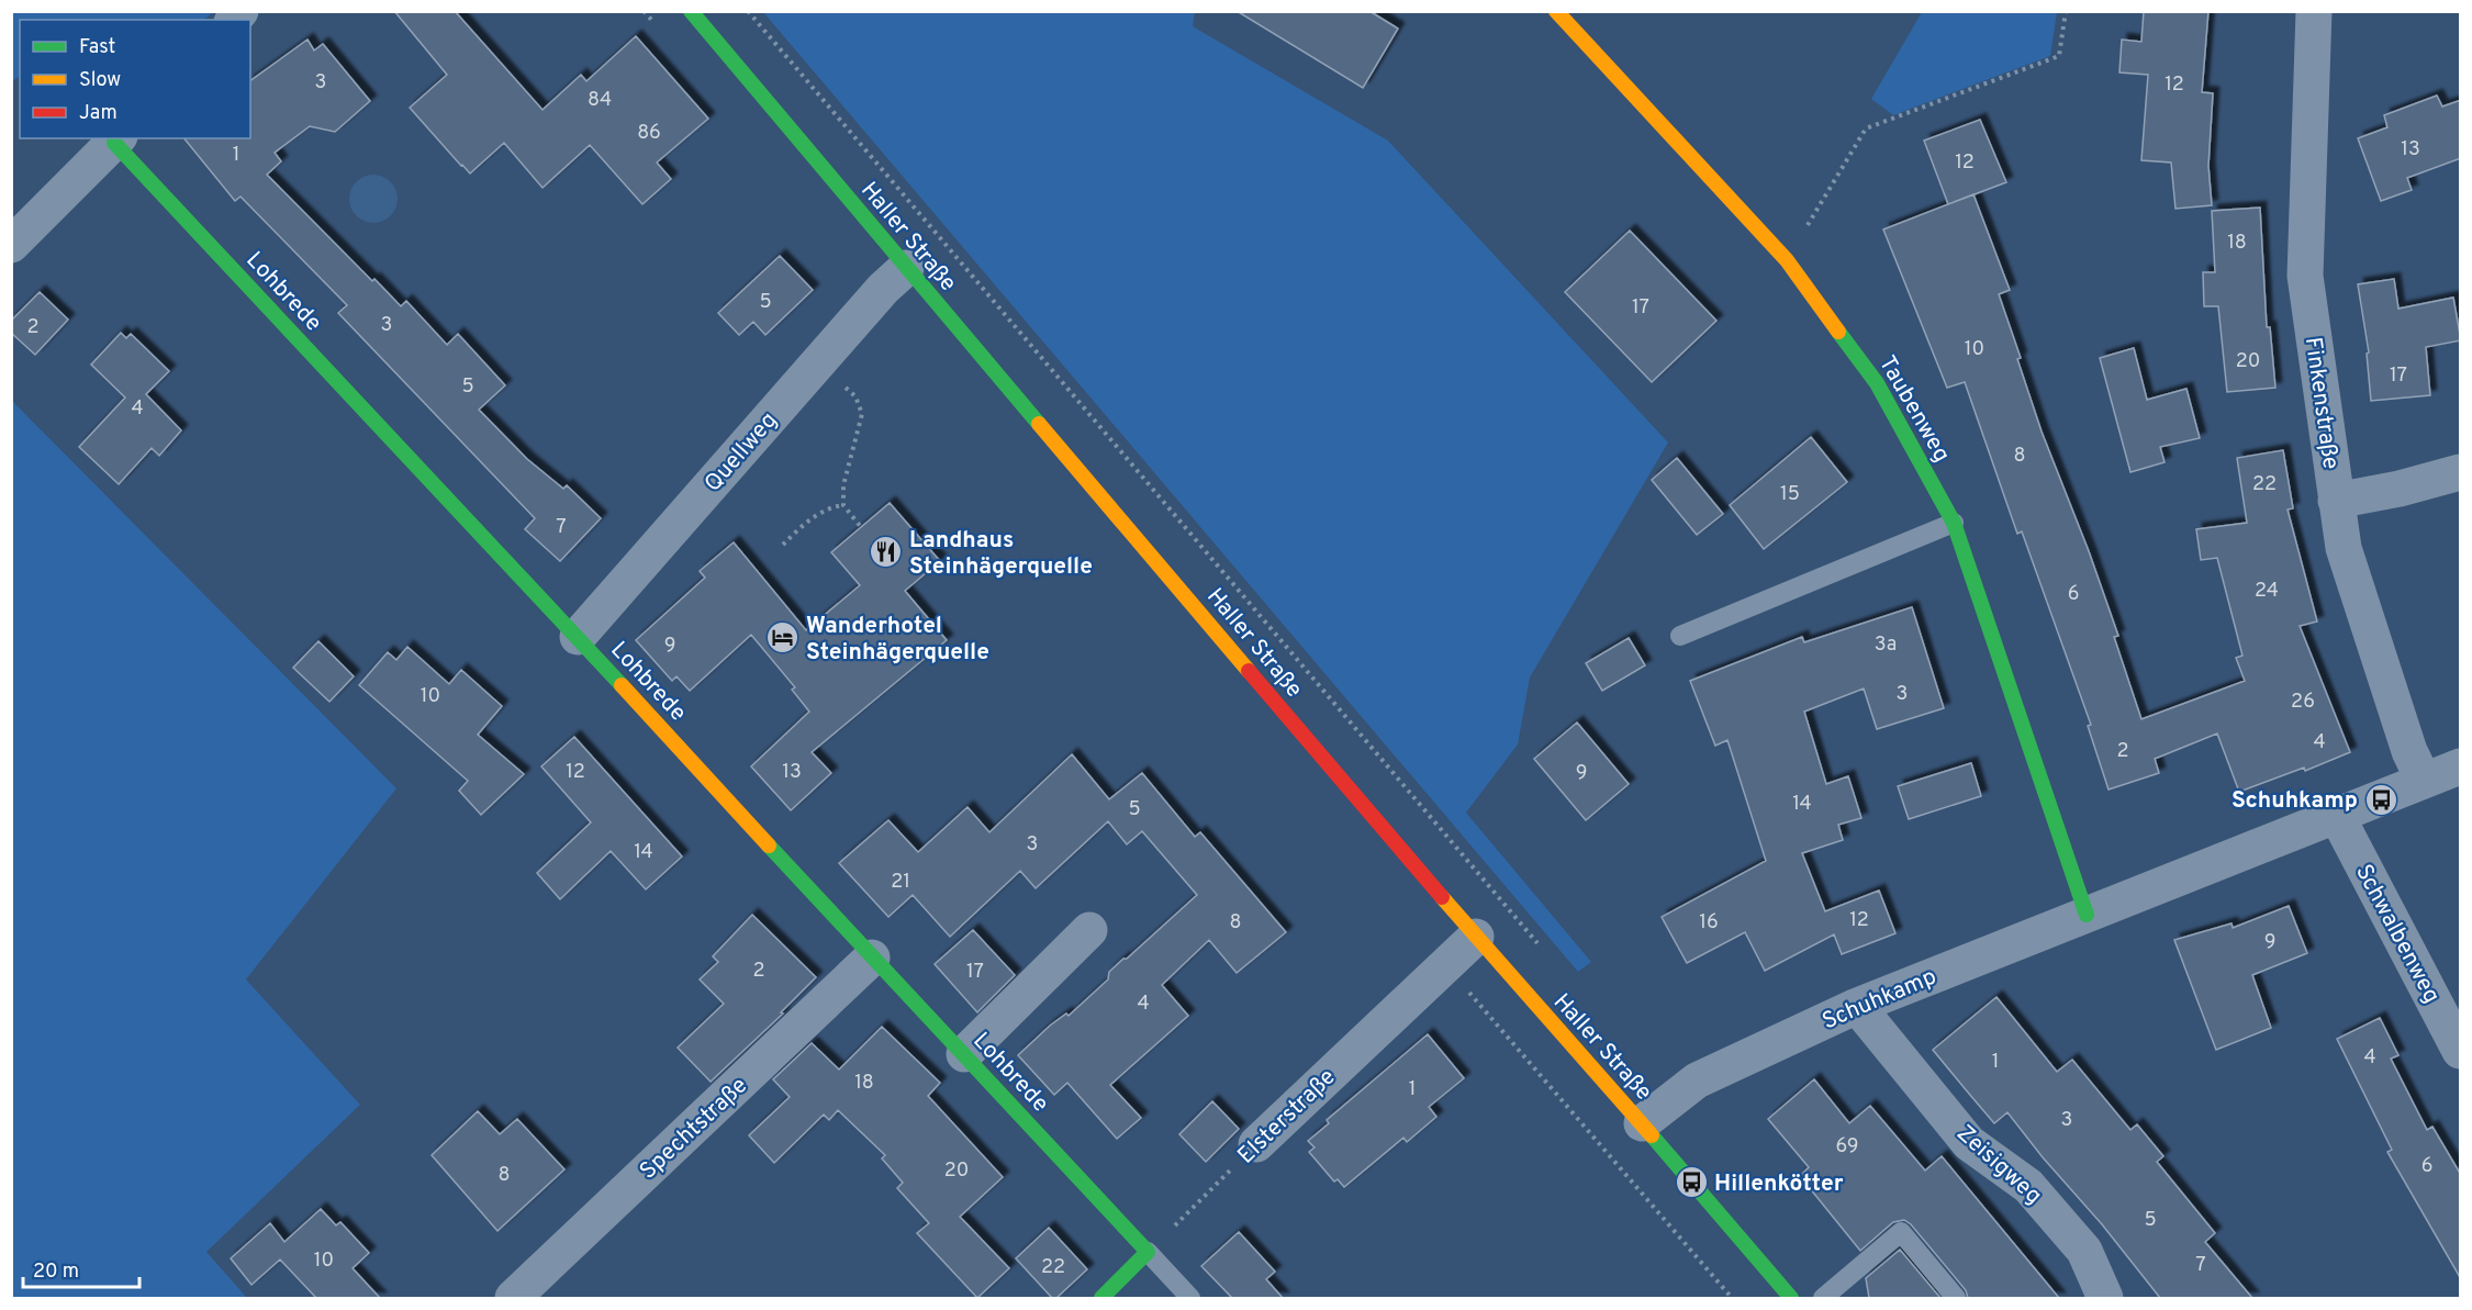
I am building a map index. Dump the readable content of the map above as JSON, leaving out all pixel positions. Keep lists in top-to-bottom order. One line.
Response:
{"streets":{"street":["Haller Straße","Lohbrede","Finkenstraße","Taubenweg","Quellweg","Schwalbenweg","Schuhkamp","Elsterstraße","Spechtstraße","Zeisigweg"]},"crossings":[["Haller Straße","Quellweg"],["Haller Straße","Schuhkamp"],["Haller Straße","Elsterstraße"],["Lohbrede","Quellweg"],["Lohbrede","Elsterstraße"],["Lohbrede","Spechtstraße"],["Finkenstraße","Schuhkamp"],["Taubenweg","Schuhkamp"],["Schwalbenweg","Schuhkamp"],["Schuhkamp","Zeisigweg"]],"places":{"restaurant":["Landhaus Steinhägerquelle"],"hotel":["Wanderhotel Steinhägerquelle"],"bus stop":["Schuhkamp","Hillenkötter"]},"house_numbers":["3","12","84","86","13","1","12","18","5","17","3","2","10","20","17","5","4","8","22","15","7","24","6","3a","9","3","10","26","4","2","12","13","9","14","5","3","14","21","12","8","16","9","2","17","4","4","1","18","1","3","69","6","20","8","5","10","7","22"],"legend":["Fast","Slow","Jam"],"scale_bar":"20 m"}
